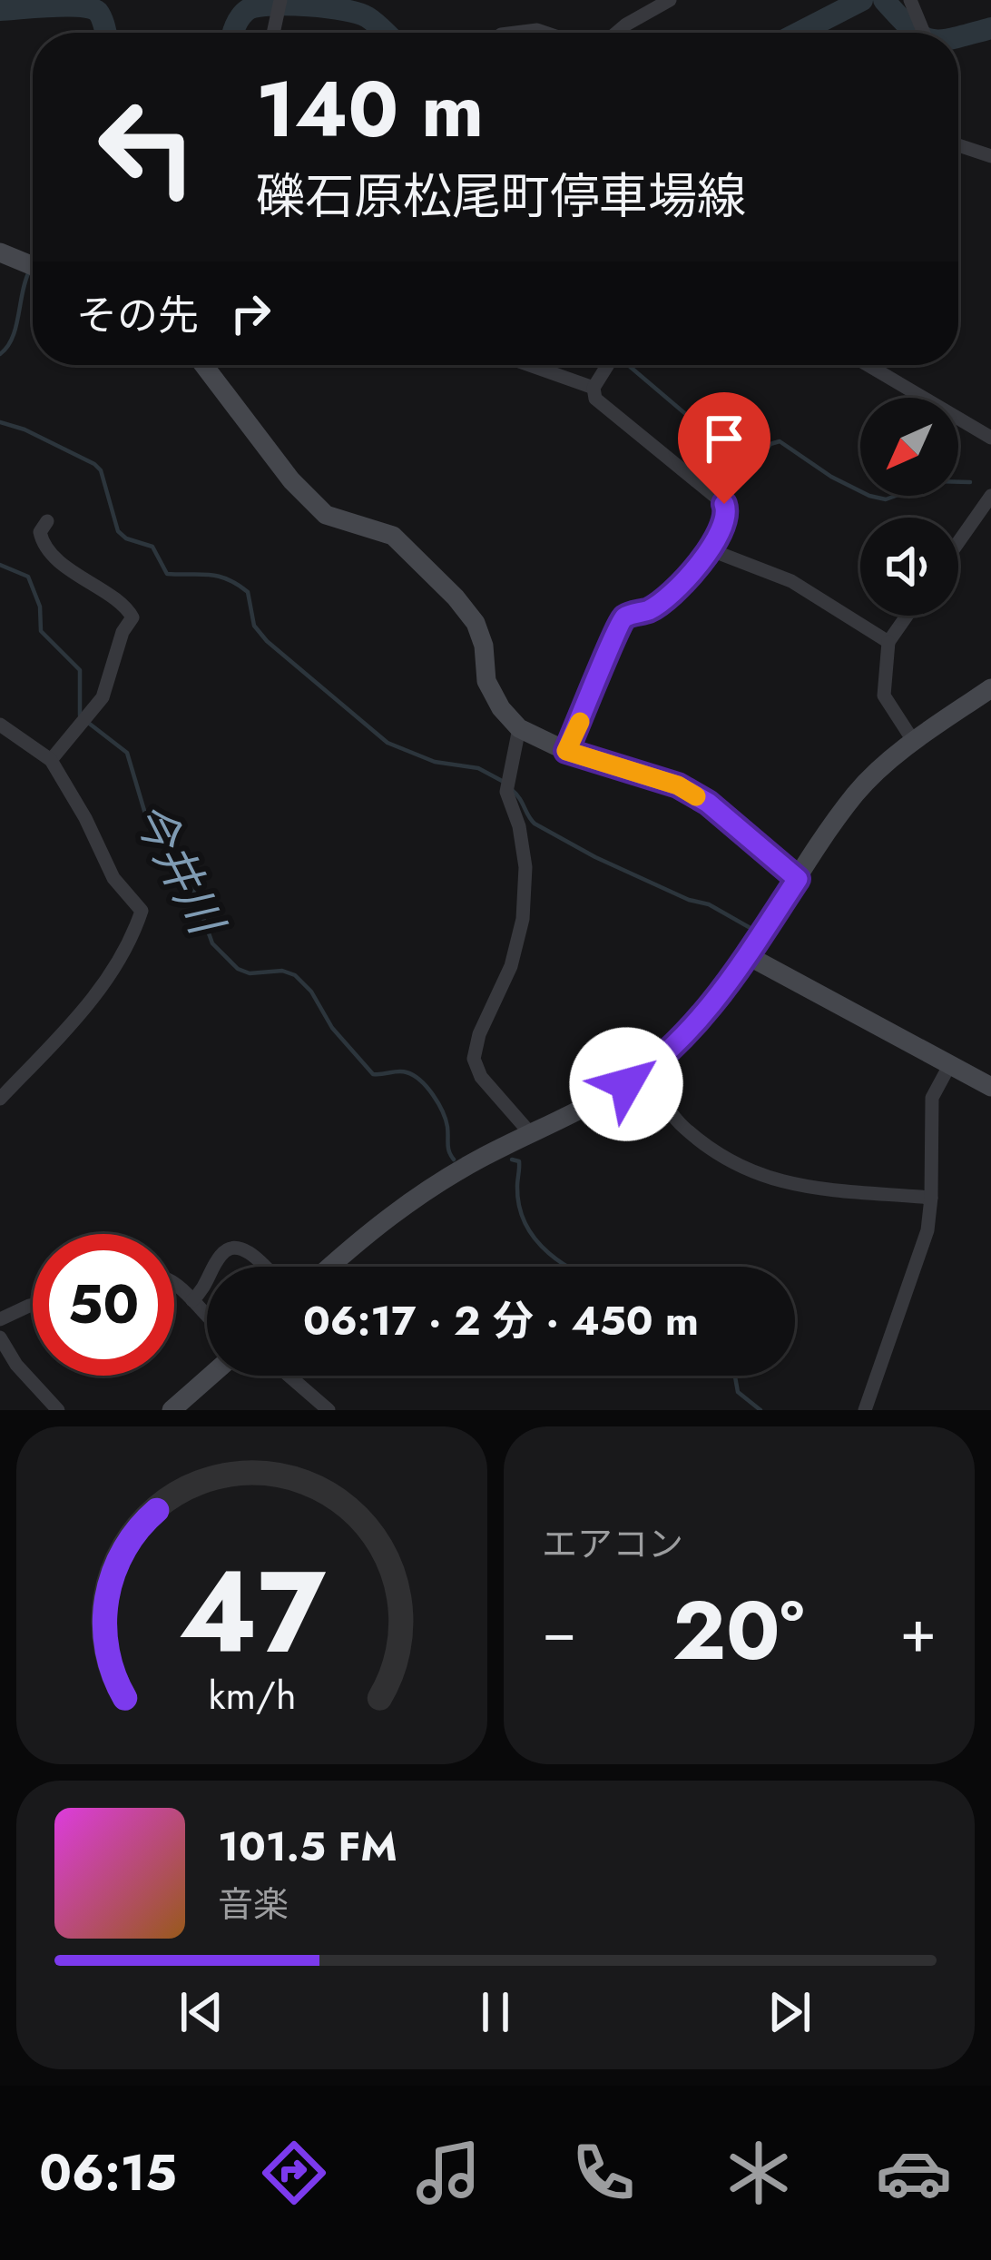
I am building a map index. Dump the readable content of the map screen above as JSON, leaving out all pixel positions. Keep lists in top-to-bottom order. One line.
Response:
{"water":["今井川"],"north":"bottom left","page":{"turn":["140 m","礫石原松尾町停車場線"],"then":"その先","limit":"50","trip":"06:17 · 2 分 · 450 m","tile":"エアコン","heat":["−","20°","+"],"song":["101.5 FM","音楽"],"tabs":"06:15","gauge":["47","km/h"]}}
